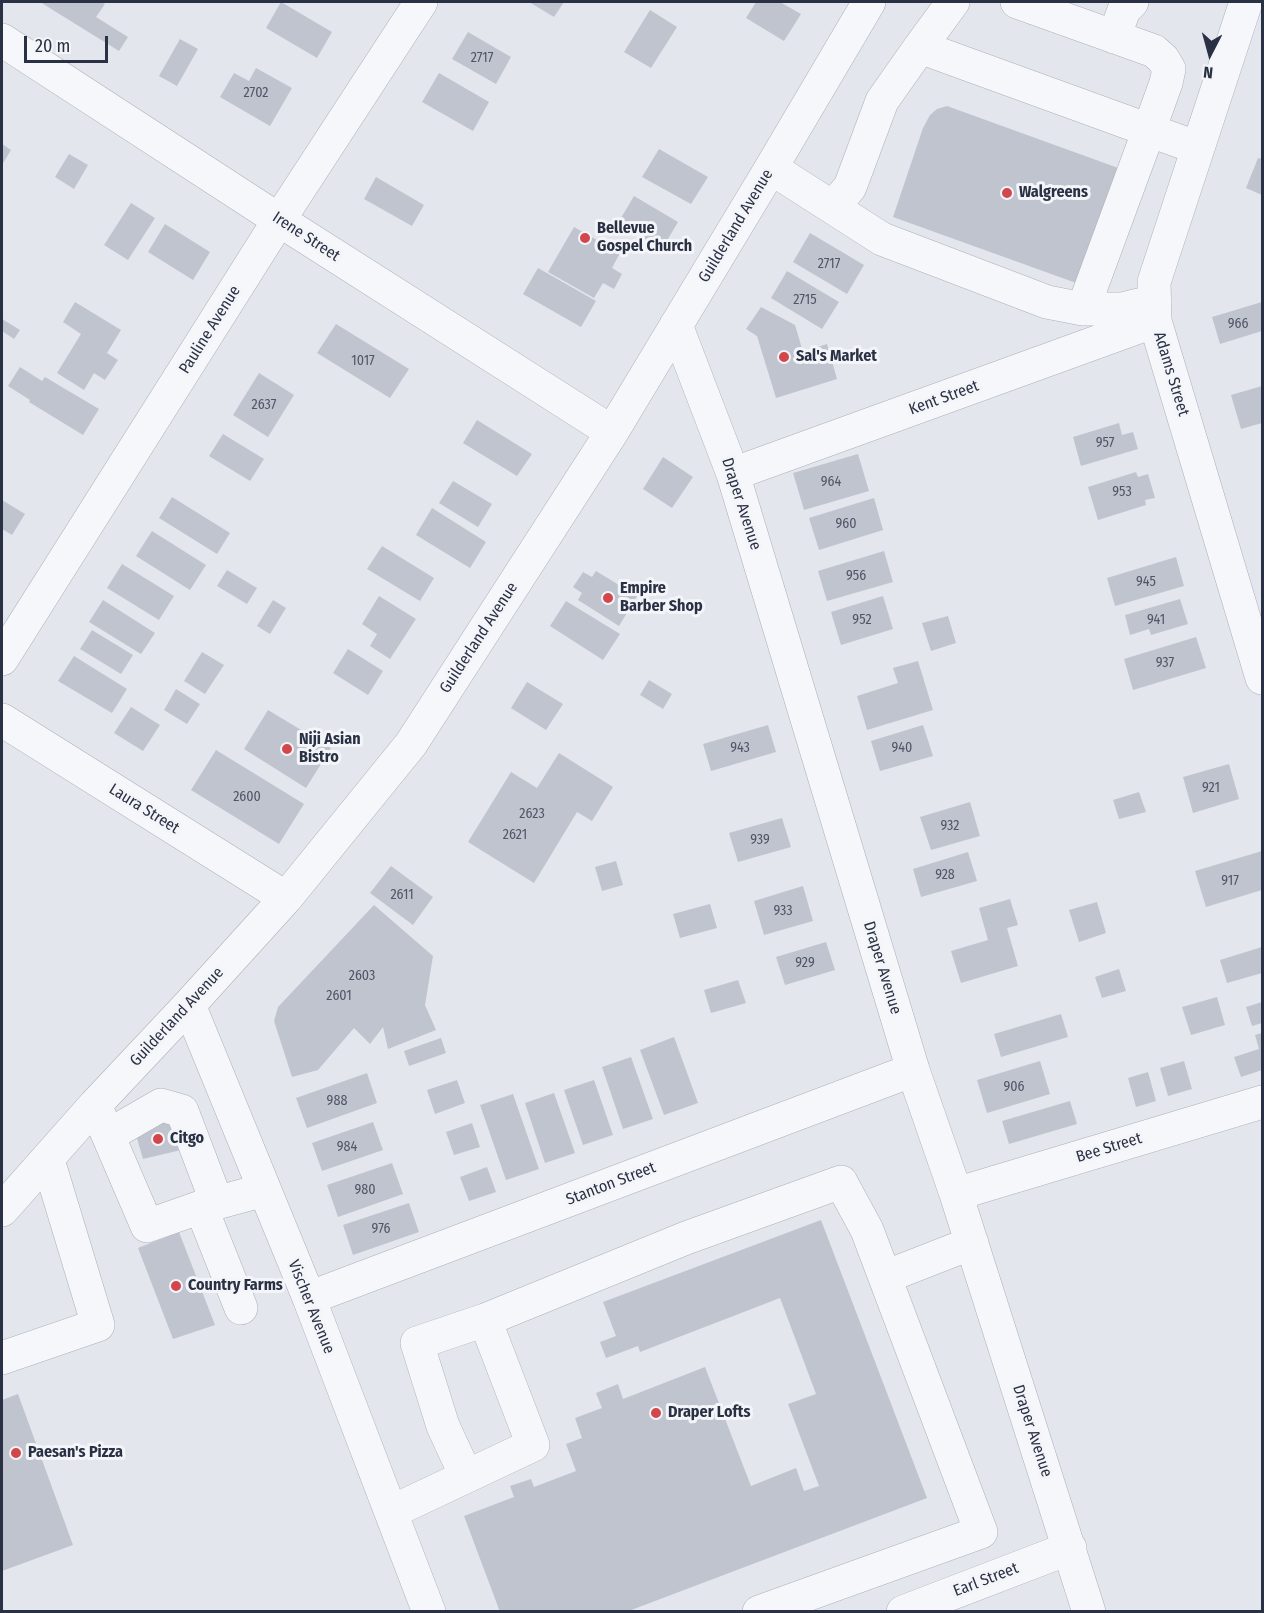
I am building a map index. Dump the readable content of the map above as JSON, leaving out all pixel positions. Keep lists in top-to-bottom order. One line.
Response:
{"streets":{"street":["Guilderland Avenue","Irene Street","Pauline Avenue","Adams Street","Kent Street","Draper Avenue","Laura Street","Bee Street","Stanton Street","Vischer Avenue","Earl Street"]},"crossings":[["Guilderland Avenue","Irene Street"],["Guilderland Avenue","Draper Avenue"],["Guilderland Avenue","Laura Street"],["Guilderland Avenue","Vischer Avenue"],["Irene Street","Pauline Avenue"],["Adams Street","Kent Street"],["Kent Street","Draper Avenue"],["Draper Avenue","Bee Street"],["Draper Avenue","Stanton Street"],["Draper Avenue","Earl Street"],["Stanton Street","Vischer Avenue"]],"places":["Walgreens","Bellevue Gospel Church","Sal's Market","Empire Barber Shop","Niji Asian Bistro","Citgo","Country Farms","Draper Lofts","Paesan's Pizza"],"house_numbers":["2717","2702","2717","2715","966","1017","2637","957","964","953","960","956","945","952","941","937","943","940","921","2600","2623","932","2621","939","928","917","2611","933","929","2603","2601","906","988","984","980","976"],"scale_bar":"20 m","north":"bottom"}
